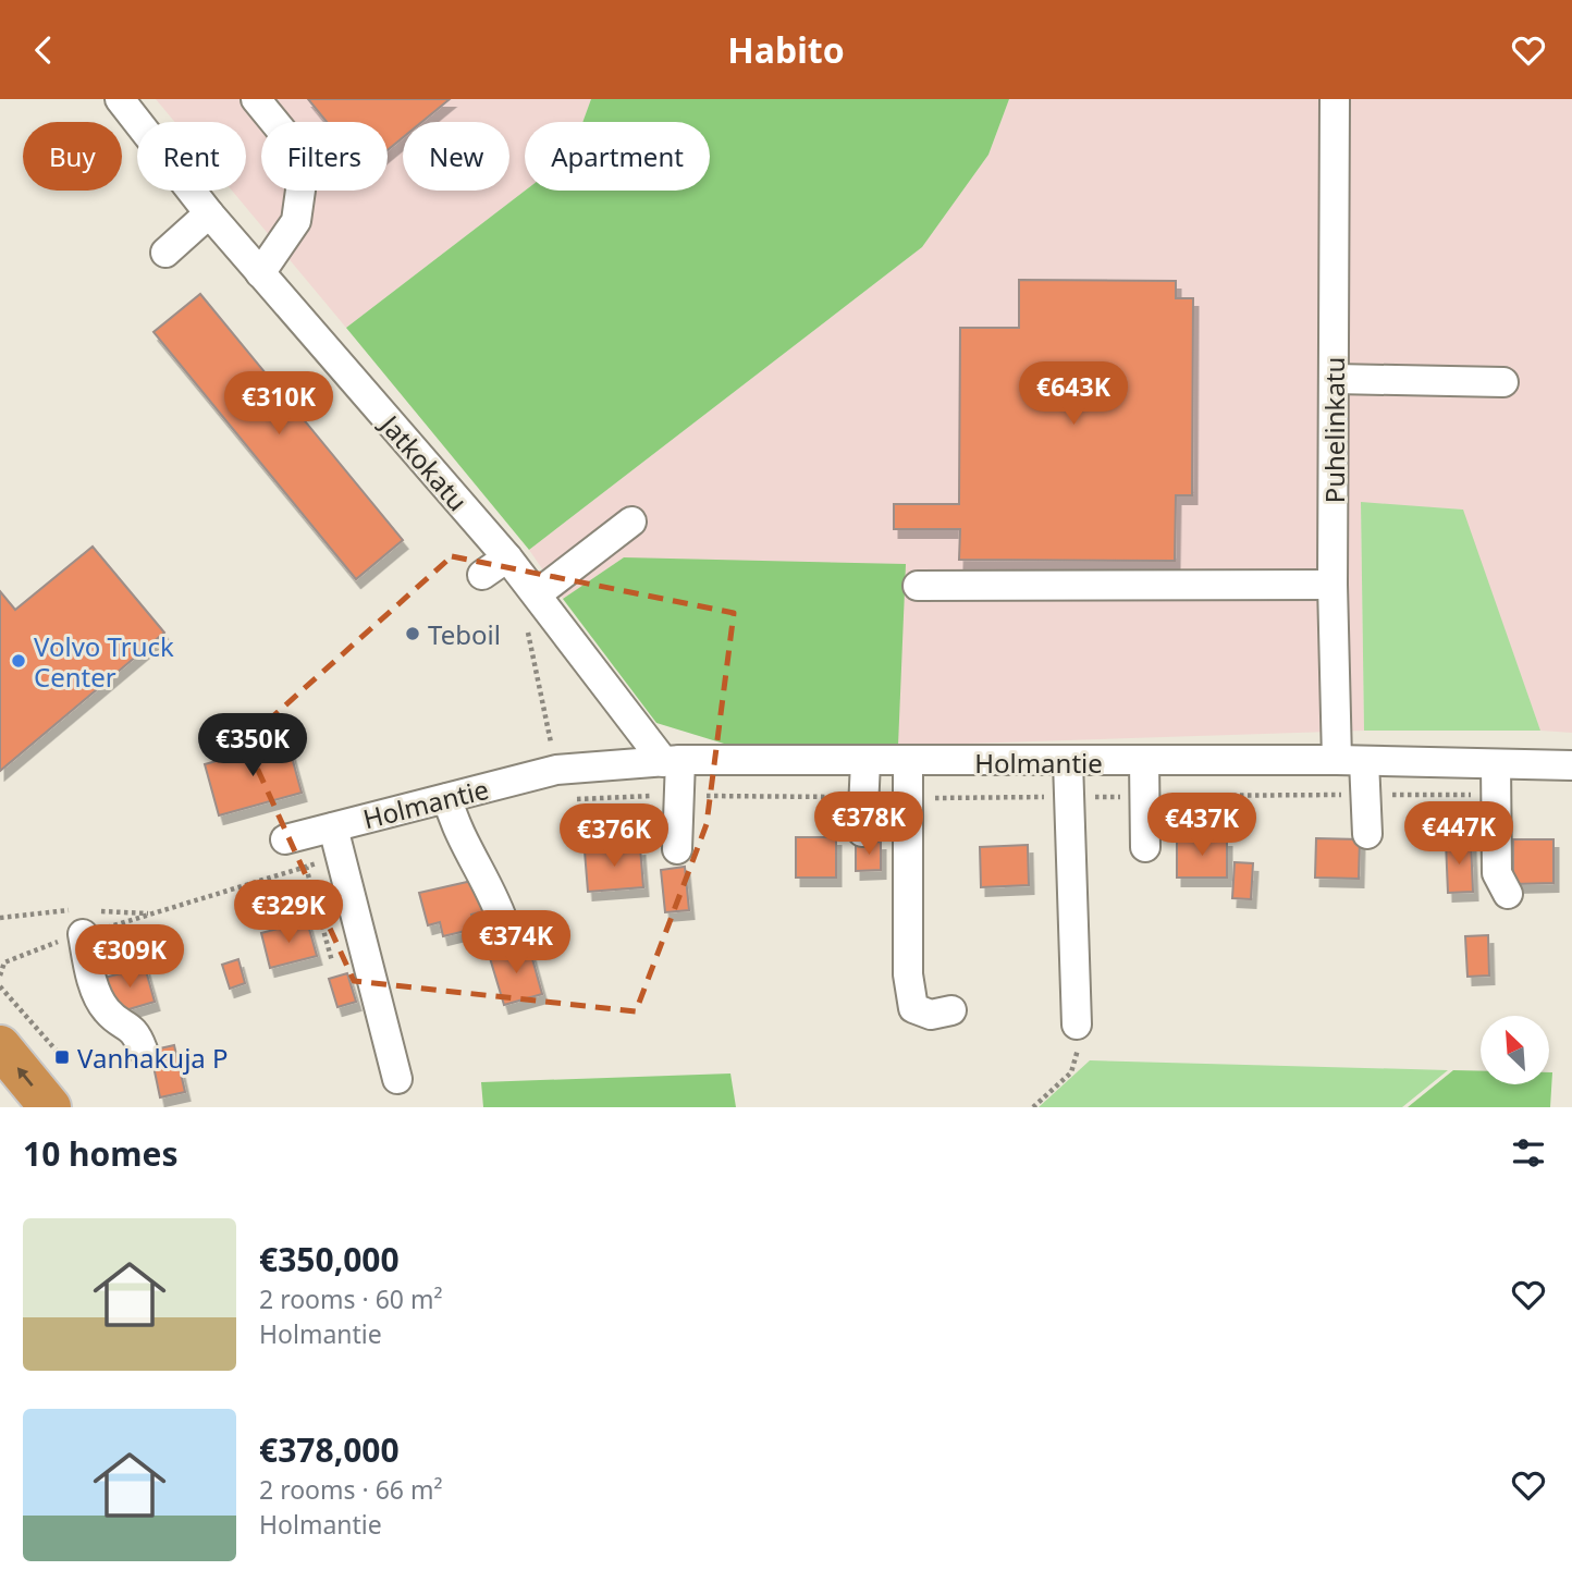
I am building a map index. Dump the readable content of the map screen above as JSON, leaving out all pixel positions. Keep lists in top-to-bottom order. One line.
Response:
{"streets":{"street":["Puhelinkatu","Jatkokatu","Holmantie"]},"crossings":[["Puhelinkatu","Holmantie"],["Jatkokatu","Holmantie"]],"places":{"other":["Teboil","Volvo Truck Center"],"transit":["Vanhakuja P"]},"north":"top left","page":{"header":"Habito","chip":["Buy","Rent","Filters","New","Apartment"],"price":["€643K","€310K","€350K","€378K","€437K","€447K","€376K","€329K","€374K","€309K"],"heading":"10 homes","list":[{"name":"€350,000","note":"2 rooms · 60 m² · Holmantie"},{"name":"€378,000","note":"2 rooms · 66 m² · Holmantie"}]}}
